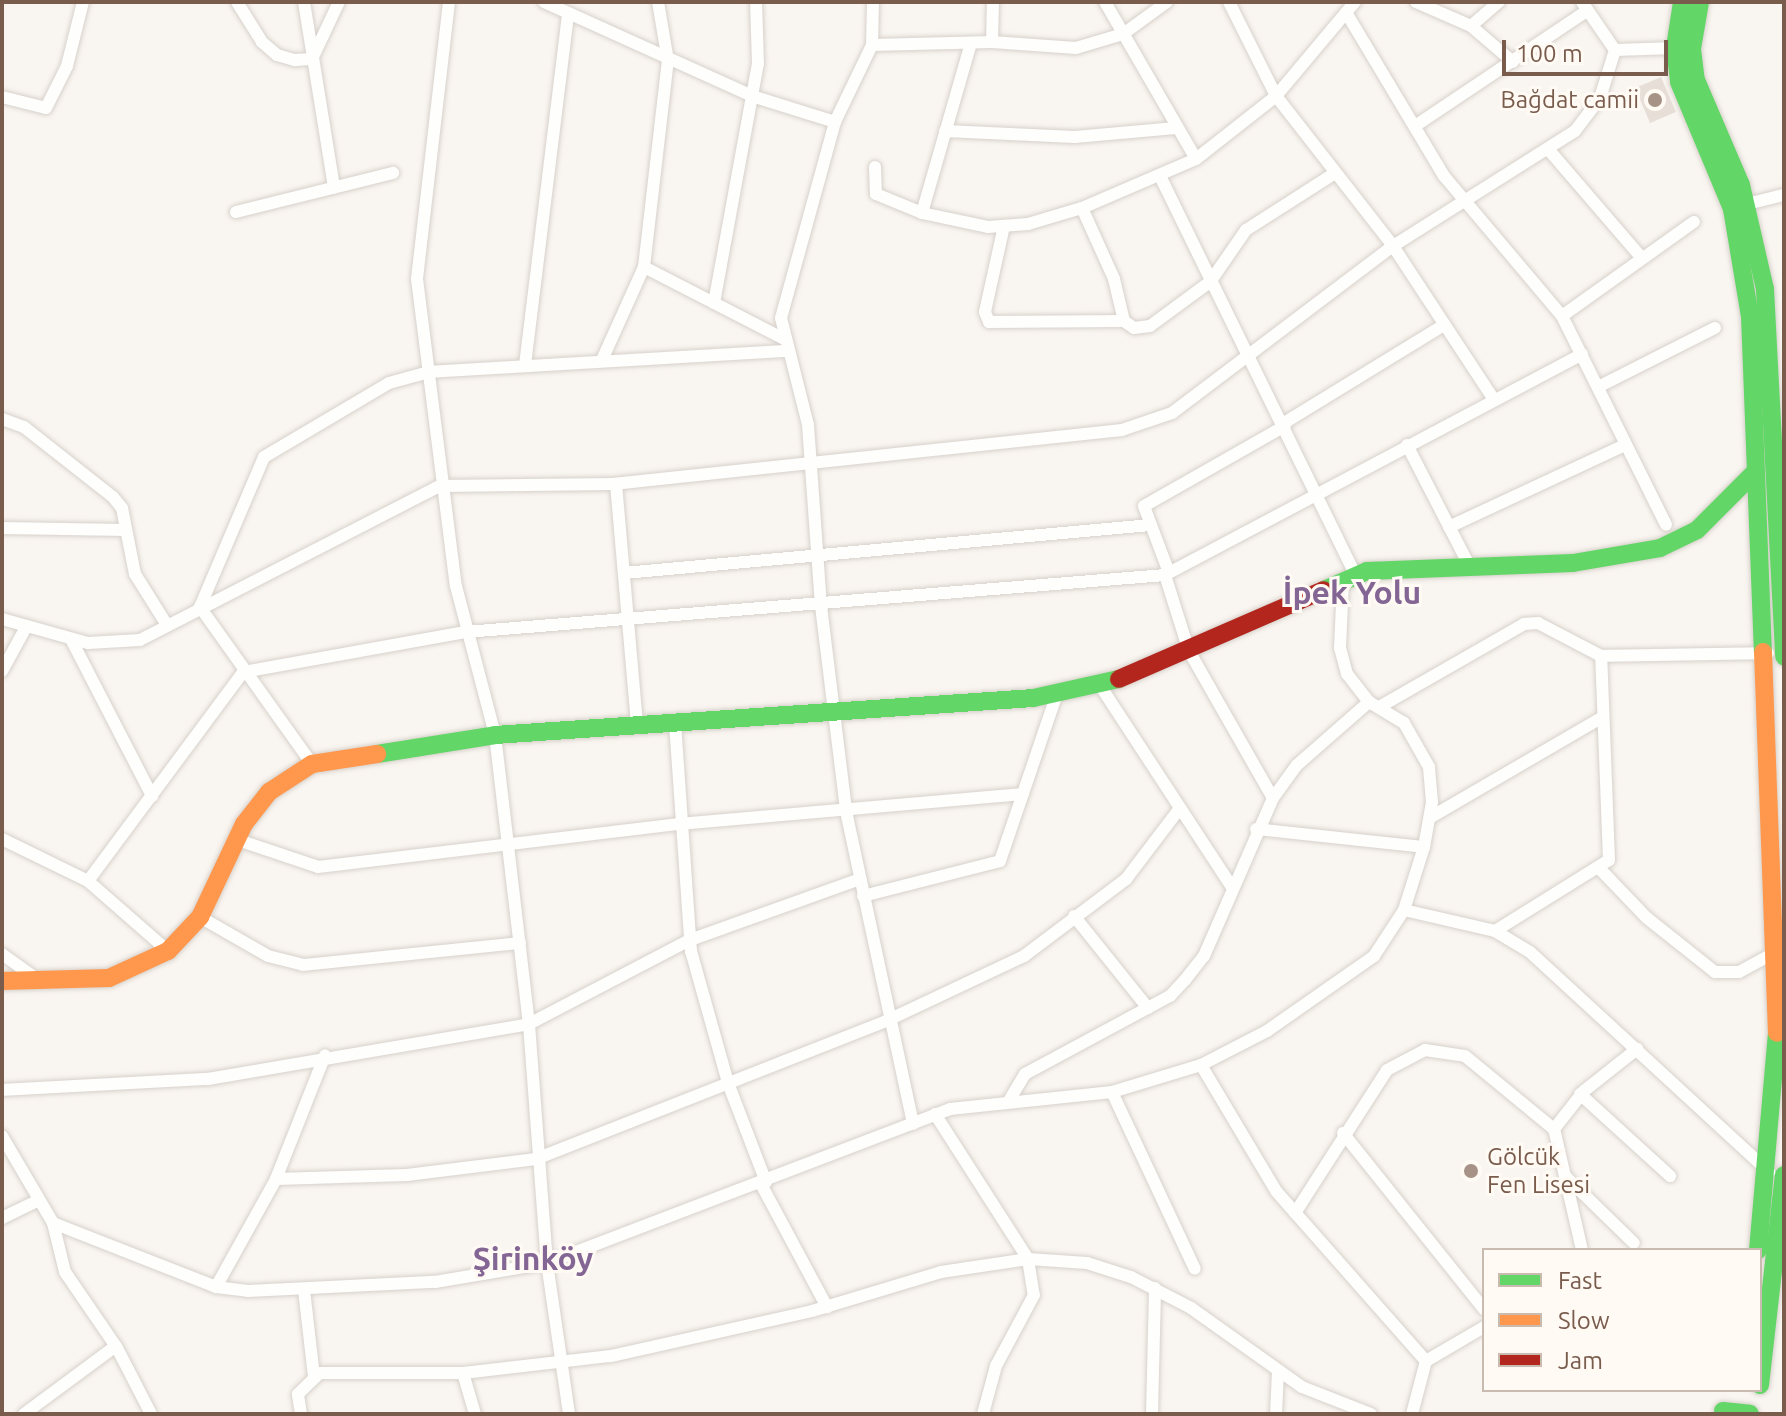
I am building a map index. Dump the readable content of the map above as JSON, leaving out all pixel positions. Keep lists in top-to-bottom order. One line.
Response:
{"districts":["İpek Yolu","Şirinköy"],"places":["Bağdat camii","Gölcük Fen Lisesi"],"legend":["Fast","Slow","Jam"],"scale_bar":"100 m"}
